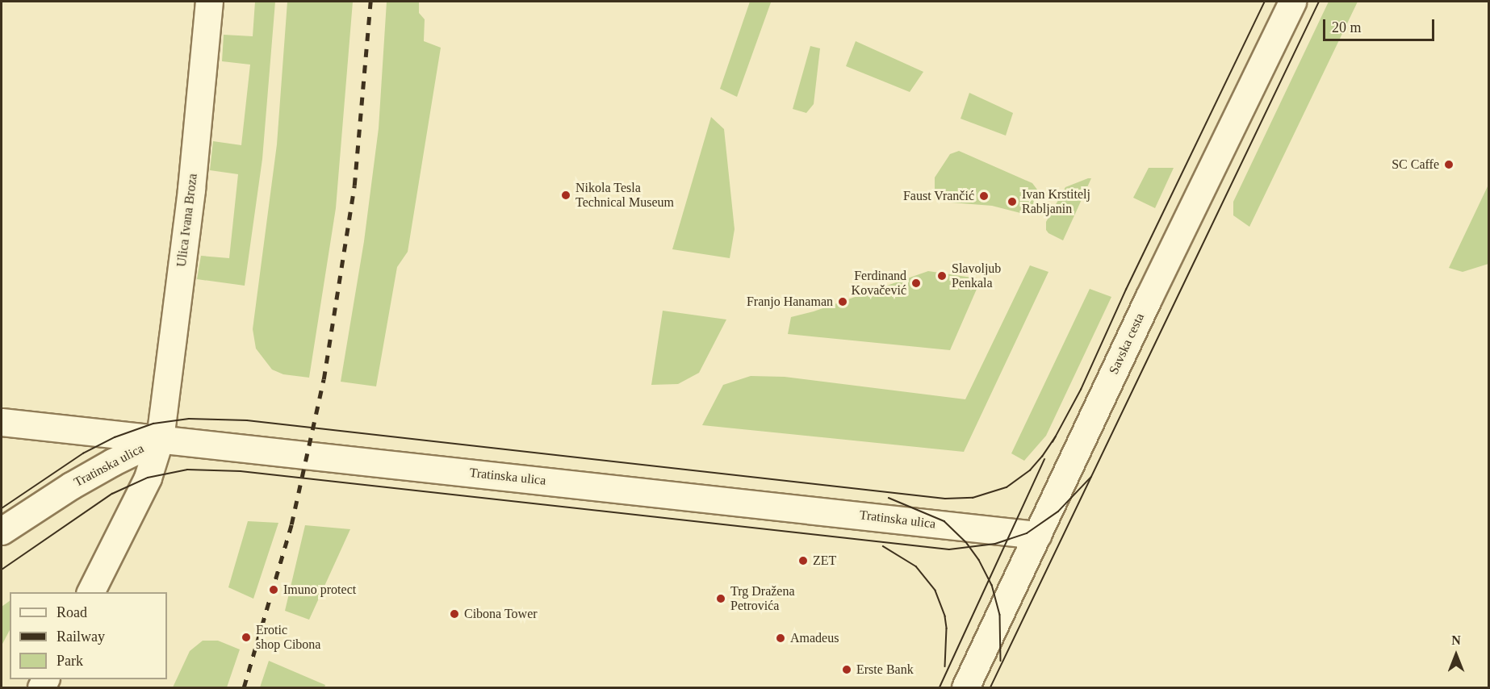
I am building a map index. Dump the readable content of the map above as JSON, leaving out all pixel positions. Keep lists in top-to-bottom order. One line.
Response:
{"streets":{"street":["Ulica Ivana Broza","Savska cesta","Tratinska ulica"]},"crossings":[["Ulica Ivana Broza","Tratinska ulica"],["Savska cesta","Tratinska ulica"]],"places":["SC Caffe","Nikola Tesla Technical Museum","Faust Vrančić","Ivan Krstitelj Rabljanin","Slavoljub Penkala","Ferdinand Kovačević","Franjo Hanaman","ZET","Imuno protect","Trg Dražena Petrovića","Cibona Tower","Erotic shop Cibona","Amadeus","Erste Bank"],"legend":["Road","Railway","Park"],"scale_bar":"20 m","north":"top"}
